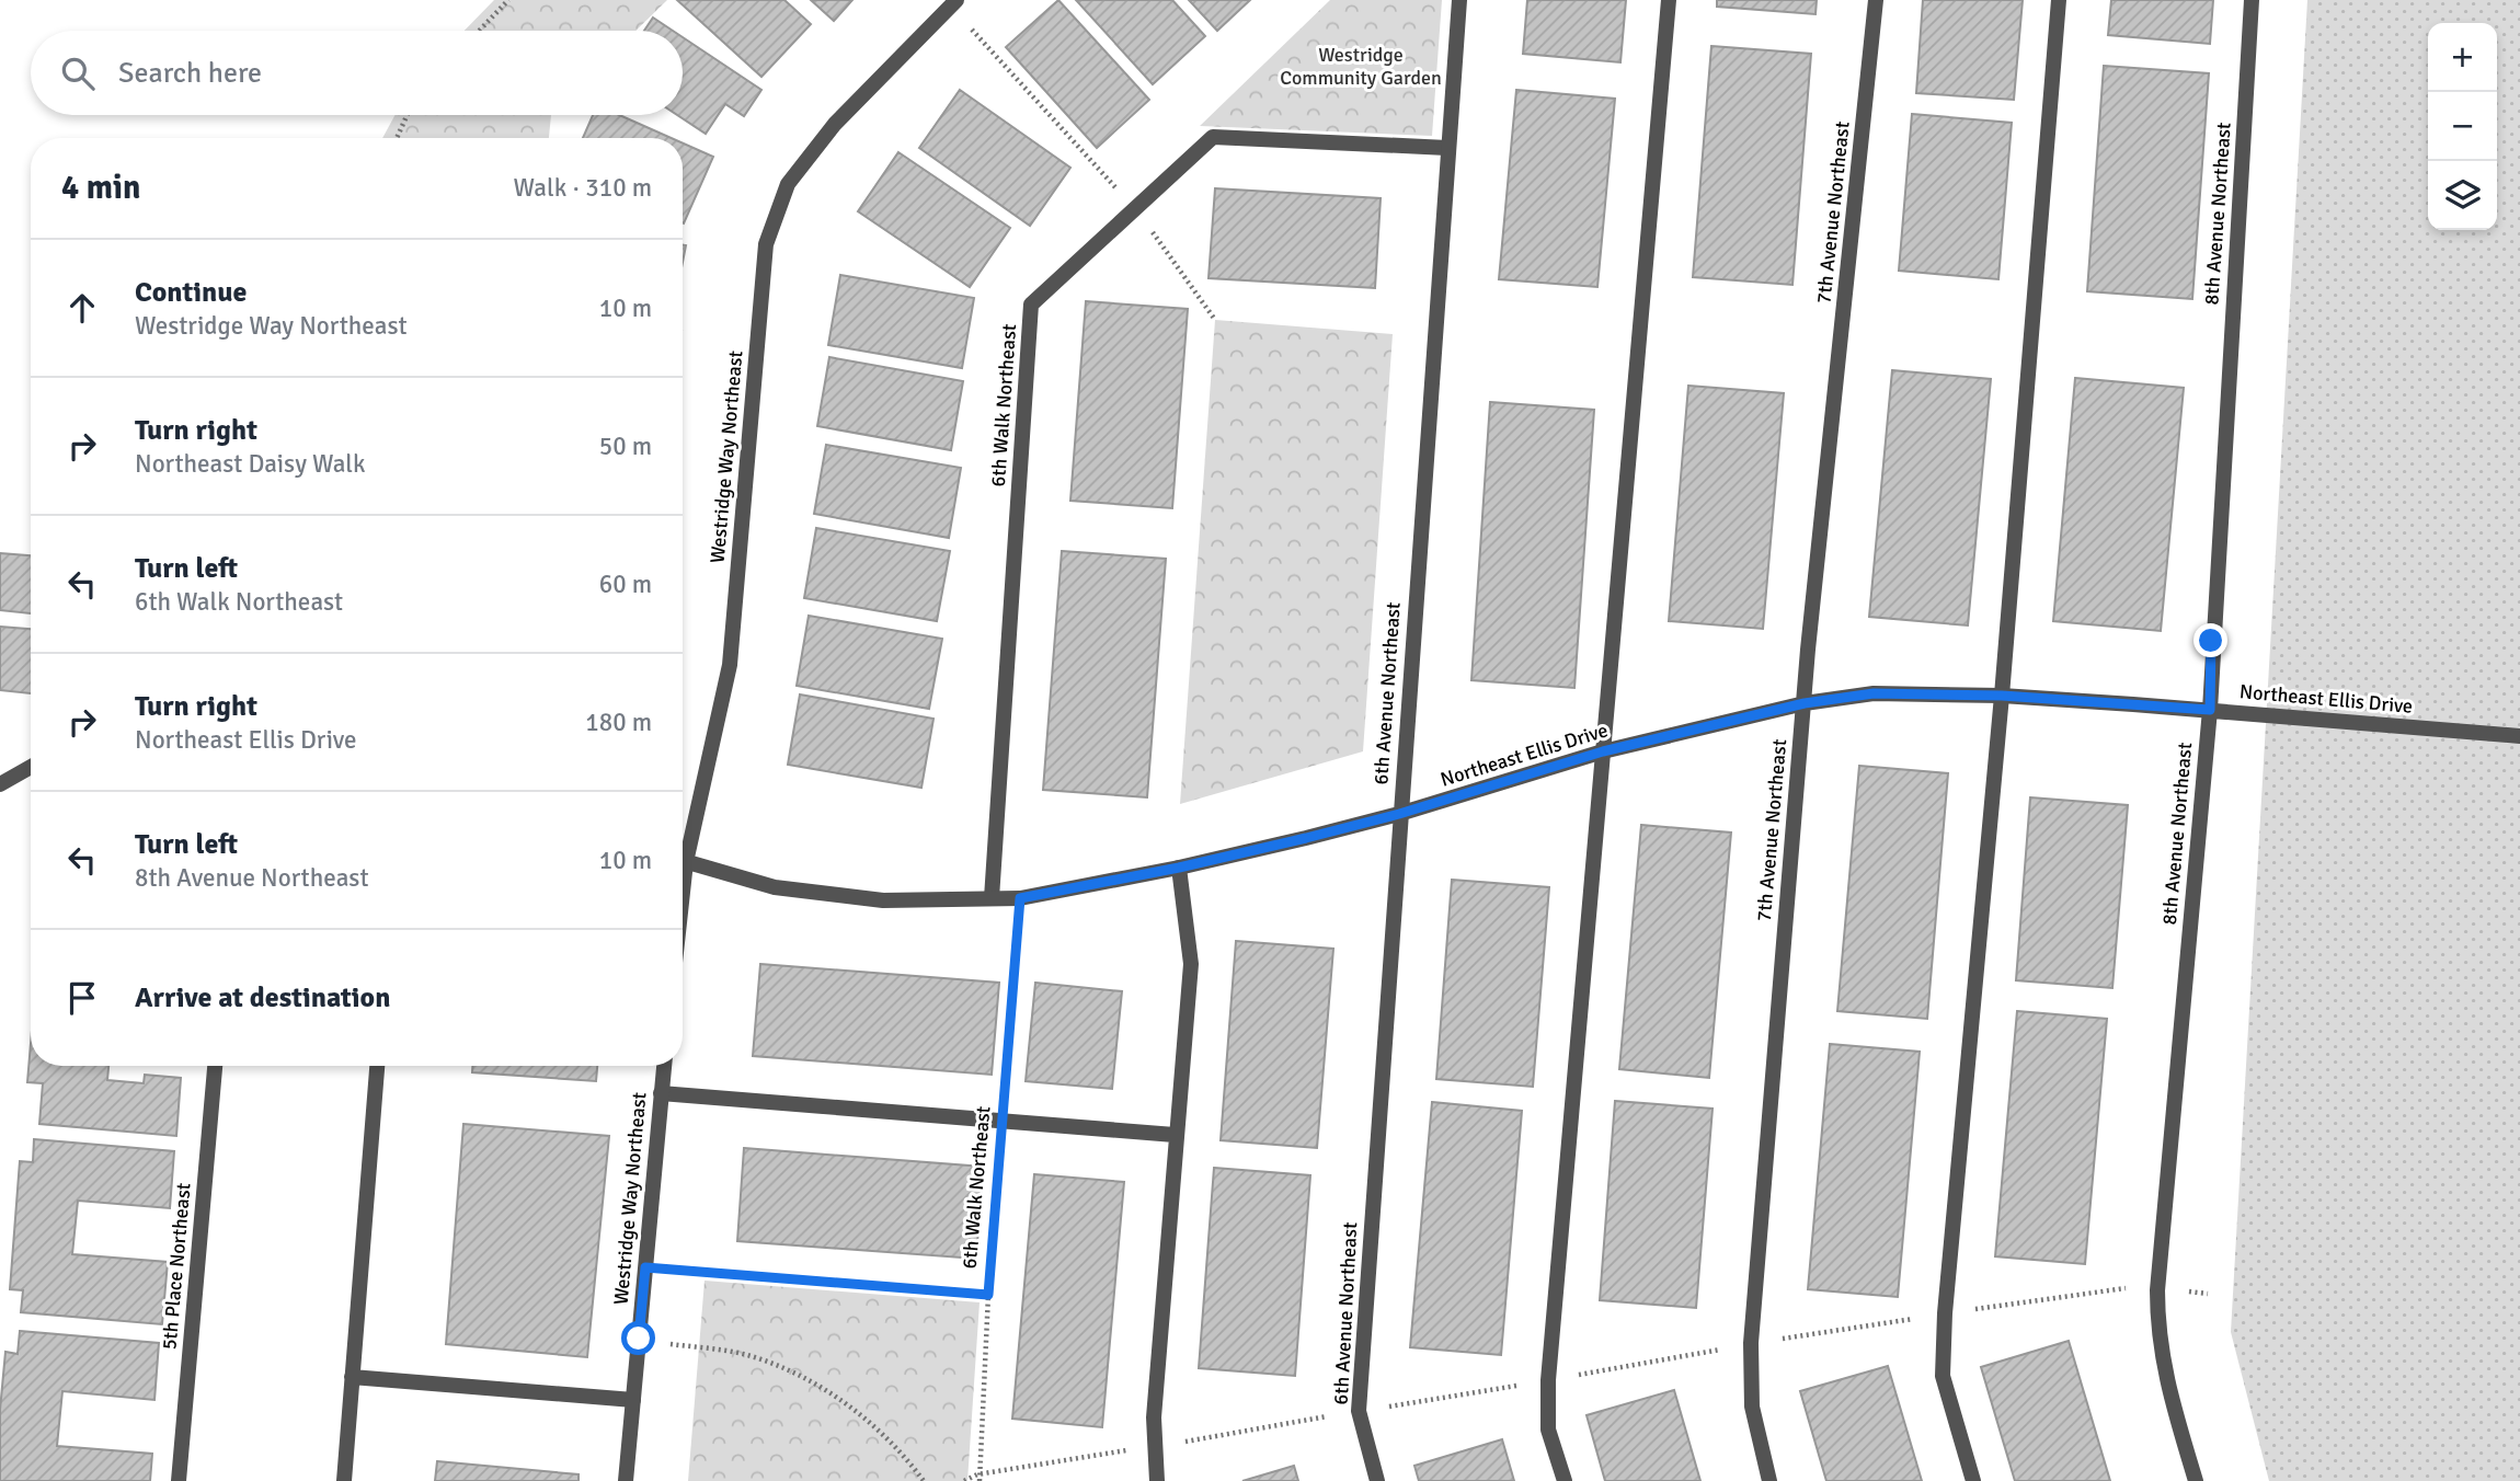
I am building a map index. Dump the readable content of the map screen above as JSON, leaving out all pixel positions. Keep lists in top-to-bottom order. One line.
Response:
{"streets":{"street":["7th Avenue Northeast","8th Avenue Northeast","6th Walk Northeast","Westridge Way Northeast","6th Avenue Northeast","Northeast Ellis Drive","5th Place Northeast"]},"crossings":[["7th Avenue Northeast","Northeast Ellis Drive"],["8th Avenue Northeast","Northeast Ellis Drive"],["6th Walk Northeast","6th Avenue Northeast"],["6th Walk Northeast","Northeast Ellis Drive"],["6th Avenue Northeast","Northeast Ellis Drive"]],"parks":["Westridge Community Garden"],"page":{"map_buttons":["+","−"],"search":"Search here","heading":["4 min","Walk · 310 m"],"list":[["Continue","Westridge Way Northeast","10 m"],["Turn right","Northeast Daisy Walk","50 m"],["Turn left","6th Walk Northeast","60 m"],["Turn right","Northeast Ellis Drive","180 m"],["Turn left","8th Avenue Northeast","10 m"],"Arrive at destination"]}}
